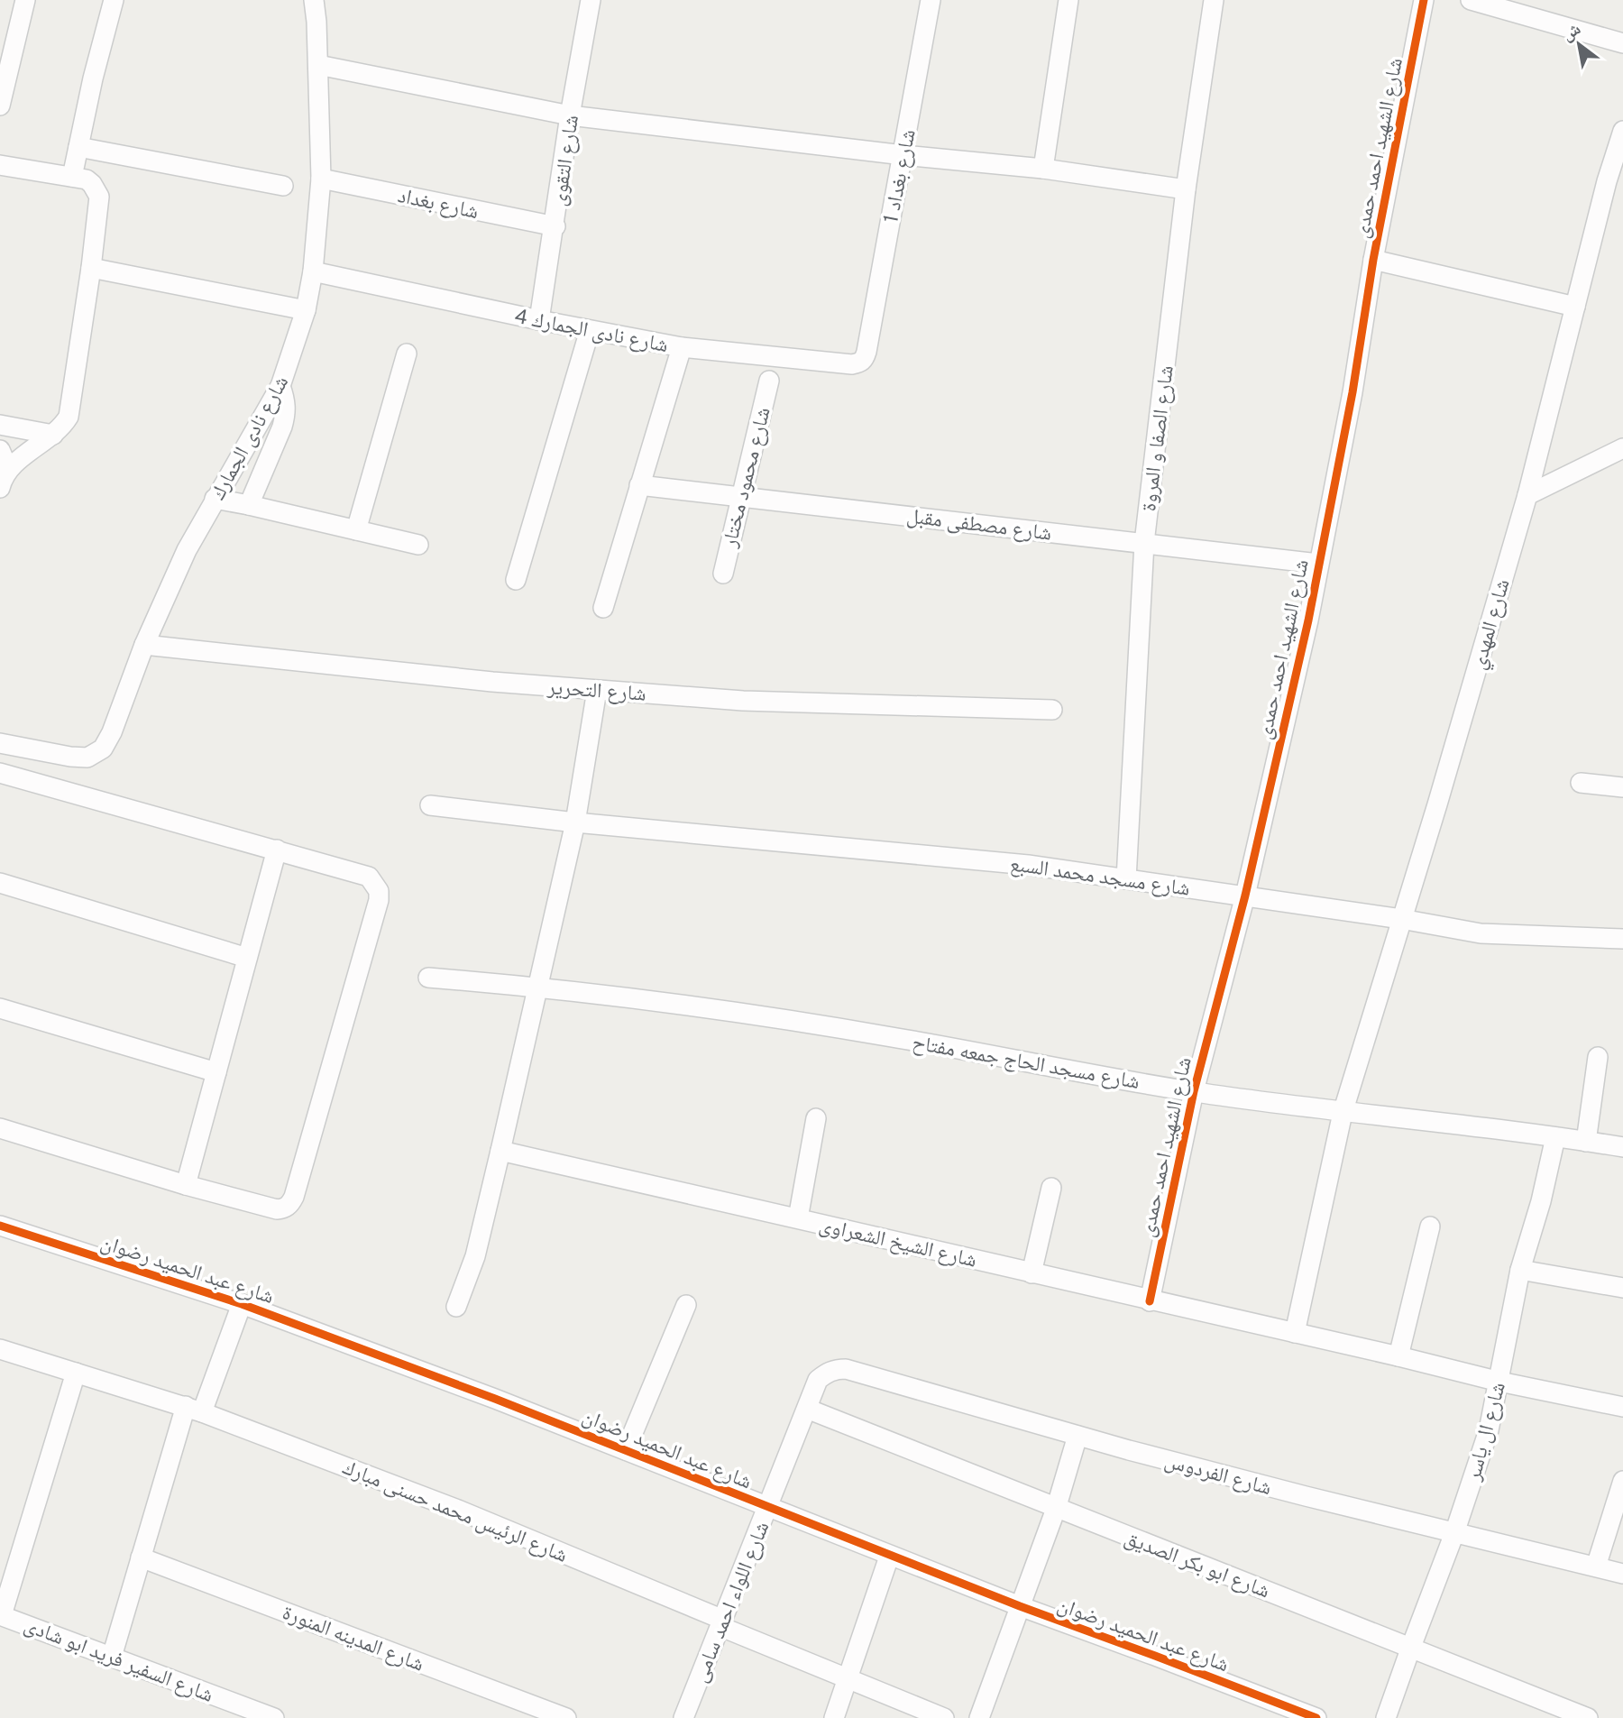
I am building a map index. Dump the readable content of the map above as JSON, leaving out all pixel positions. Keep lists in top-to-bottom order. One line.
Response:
{"streets":{"street":["شارع الشهيد احمد حمدى","شارع التقوى","شارع بغداد 1","شارع بغداد","شارع نادى الجمارك 4","شارع نادى الجمارك","شارع الصفا و المروة","شارع محمود مختار","شارع مصطفى مقبل","شارع المهدي","شارع التحرير","شارع مسجد محمد السبع","شارع مسجد الحاج جمعه مفتاح","شارع الشيخ الشعراوى","شارع عبد الحميد رضوان","شارع ال ياسر","شارع الفردوس","شارع الرئيس محمد حسنى مبارك","شارع ابو بكر الصديق","شارع اللواء احمد سامى","شارع المدينه المنورة","شارع السفير فريد ابو شادى"]},"crossings":[["شارع الشهيد احمد حمدى","شارع مصطفى مقبل"],["شارع الشهيد احمد حمدى","شارع مسجد محمد السبع"],["شارع الشهيد احمد حمدى","شارع مسجد الحاج جمعه مفتاح"],["شارع الشهيد احمد حمدى","شارع الشيخ الشعراوى"],["شارع التقوى","شارع بغداد"],["شارع التقوى","شارع نادى الجمارك 4"],["شارع بغداد 1","شارع نادى الجمارك 4"],["شارع بغداد","شارع نادى الجمارك"],["شارع نادى الجمارك 4","شارع نادى الجمارك"],["شارع نادى الجمارك","شارع التحرير"],["شارع الصفا و المروة","شارع مصطفى مقبل"],["شارع الصفا و المروة","شارع مسجد محمد السبع"],["شارع محمود مختار","شارع مصطفى مقبل"],["شارع المهدي","شارع مسجد محمد السبع"],["شارع المهدي","شارع مسجد الحاج جمعه مفتاح"],["شارع مسجد الحاج جمعه مفتاح","شارع ال ياسر"],["شارع الشيخ الشعراوى","شارع ال ياسر"],["شارع عبد الحميد رضوان","شارع اللواء احمد سامى"],["شارع ال ياسر","شارع الفردوس"],["شارع ال ياسر","شارع ابو بكر الصديق"],["شارع الفردوس","شارع اللواء احمد سامى"],["شارع الرئيس محمد حسنى مبارك","شارع اللواء احمد سامى"],["شارع ابو بكر الصديق","شارع اللواء احمد سامى"]],"north":"top left"}
